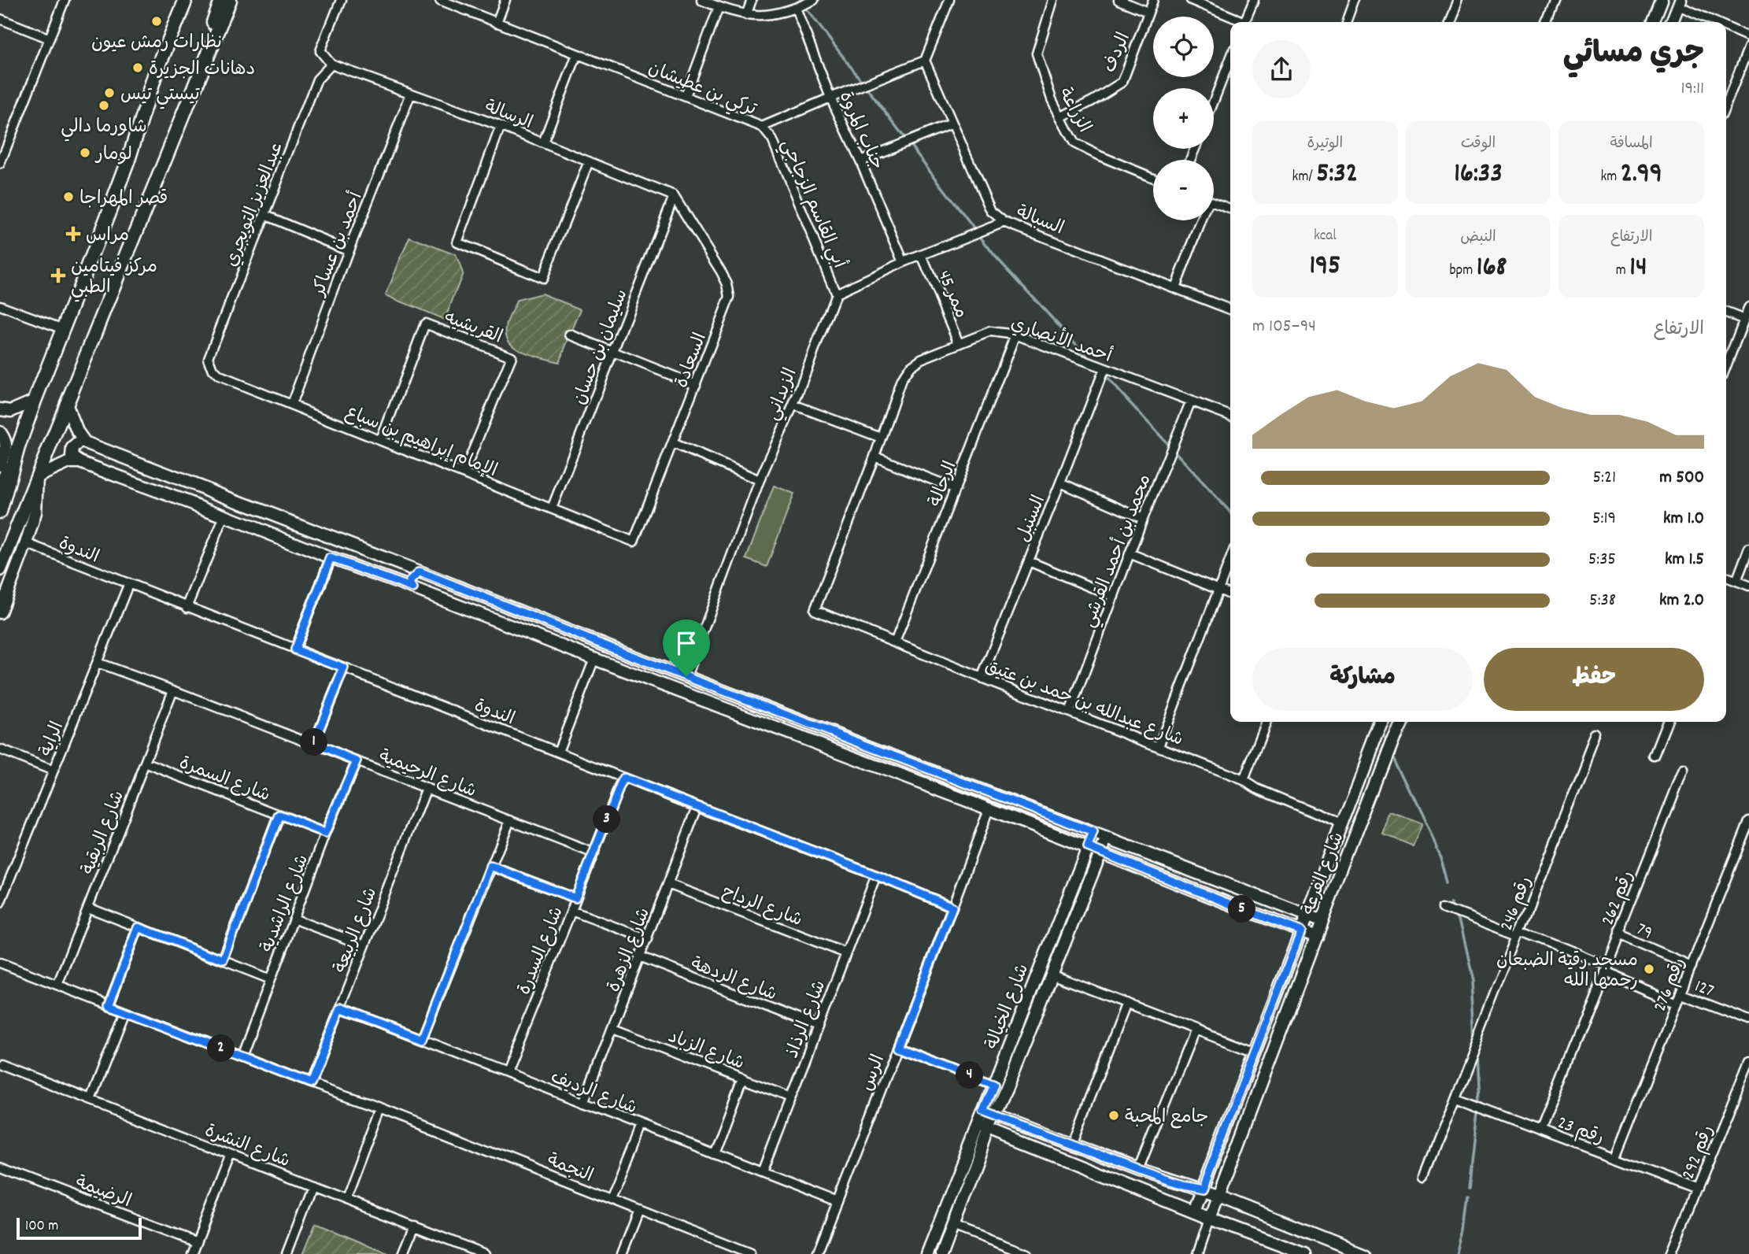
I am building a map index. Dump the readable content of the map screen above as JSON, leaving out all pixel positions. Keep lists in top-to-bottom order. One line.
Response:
{"streets":{"street":["الردف","تركي بن عطيشان","الزراعة","الرسالة","جناب المروة","أبي القاسم الزجاجي","عبدالعزيز التويجري","السبالة","أحمد بن عساكر","ممر 45","القريشيه","أحمد الأنصاري","سليمان بن حسان","السعادة","الزبداني","الإمام إبراهيم بن سباع","الرحالة","السنبل","الندوة","محمد بن أحمد القرشي","شارع عبدالله بن حمد بن عتيق","الراية","شارع الرحيمية","شارع السمرة","شارع الربقية","شارع الفرعة","رقم 262","شارع الراشدية","رقم 246","شارع الرداح","شارع الربيعة","79","شارع الزهرة","شارع السدرة","شارع الردهة","رقم 276","127","شارع الخيالة","شارع الرذاذ","شارع الزباد","الرس","شارع الرديف","رقم 23","شارع النشرة","رقم 292","النجمة","الرضيمة"]},"crossings":[["الردف","الزراعة"],["تركي بن عطيشان","جناب المروة"],["تركي بن عطيشان","أبي القاسم الزجاجي"],["تركي بن عطيشان","السبالة"],["الرسالة","عبدالعزيز التويجري"],["الرسالة","أحمد بن عساكر"],["الرسالة","سليمان بن حسان"],["الرسالة","السعادة"],["أبي القاسم الزجاجي","الزبداني"],["عبدالعزيز التويجري","الإمام إبراهيم بن سباع"],["أحمد بن عساكر","الإمام إبراهيم بن سباع"],["ممر 45","أحمد الأنصاري"],["القريشيه","الإمام إبراهيم بن سباع"],["أحمد الأنصاري","الرحالة"],["أحمد الأنصاري","السنبل"],["أحمد الأنصاري","محمد بن أحمد القرشي"],["أحمد الأنصاري","شارع عبدالله بن حمد بن عتيق"],["سليمان بن حسان","السعادة"],["سليمان بن حسان","الإمام إبراهيم بن سباع"],["السعادة","الإمام إبراهيم بن سباع"],["الرحالة","شارع عبدالله بن حمد بن عتيق"],["السنبل","شارع عبدالله بن حمد بن عتيق"],["الندوة","الراية"],["الندوة","شارع الزهرة"],["الندوة","شارع السدرة"],["الندوة","شارع الرذاذ"],["الندوة","الرس"],["محمد بن أحمد القرشي","شارع عبدالله بن حمد بن عتيق"],["شارع عبدالله بن حمد بن عتيق","شارع الفرعة"],["الراية","شارع الرحيمية"],["شارع الرحيمية","شارع الربقية"],["شارع الرحيمية","شارع الراشدية"],["شارع الرحيمية","شارع الربيعة"],["شارع الرحيمية","شارع السدرة"],["شارع السمرة","شارع الربقية"],["شارع السمرة","شارع الراشدية"],["شارع الربقية","النجمة"],["رقم 262","79"],["رقم 262","رقم 23"],["شارع الراشدية","النجمة"],["رقم 246","رقم 23"],["شارع الرداح","شارع الزهرة"],["شارع الرداح","شارع الرذاذ"],["شارع الربيعة","شارع الرديف"],["شارع الربيعة","النجمة"],["79","رقم 276"],["شارع الزهرة","شارع الردهة"],["شارع الزهرة","شارع الزباد"],["شارع الزهرة","شارع الرديف"],["شارع السدرة","شارع الرديف"],["شارع الردهة","شارع الرذاذ"],["رقم 276","127"],["رقم 276","رقم 23"],["شارع الرذاذ","شارع الزباد"],["شارع الرذاذ","شارع الرديف"],["الرس","شارع الرديف"],["رقم 23","رقم 292"]],"places":{"other":["نظارات رمش عيون","دهانات الجزيرة","تيستي تيس","شاورما دالي","لومار","قصر المهراجا","مسجد رقية الضبعان رحمها الله","جامع المحبة"],"health":["مراس","مركز فيتامين الطبي"]},"scale_bar":"100 m","page":{"map_buttons":["+","−"],"heading":["جري مسائي","19:11"],"stats":[["المسافة","2.99 km"],["الوقت","16:33"],["الوتيرة","5:32 /km"],["الارتفاع","14 m"],["النبض","168 bpm"],["kcal","195"]],"chart":["الارتفاع","94–105 m"],"list":[{"name":"500 m","note":"5:21"},{"name":"1.0 km","note":"5:19"},{"name":"1.5 km","note":"5:35"},{"name":"2.0 km","note":"5:38"}],"buttons":["حفظ","مشاركة"],"pins":["1","3","5","2","4"],"scale":"100 m"}}
